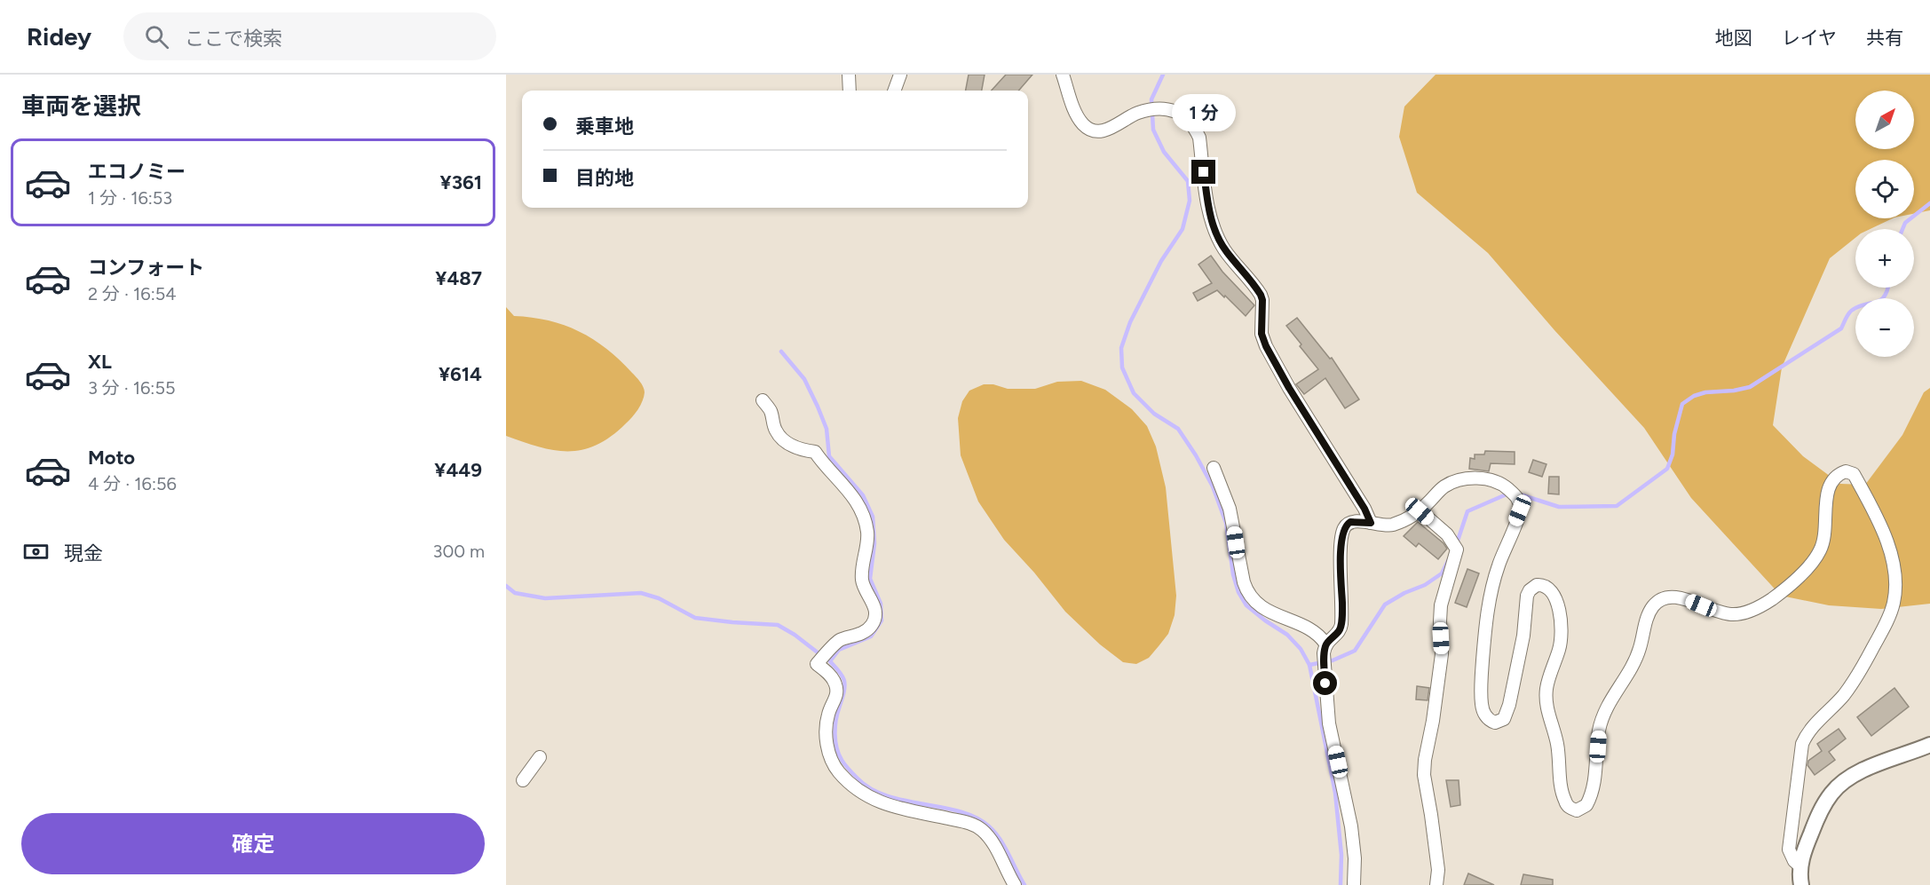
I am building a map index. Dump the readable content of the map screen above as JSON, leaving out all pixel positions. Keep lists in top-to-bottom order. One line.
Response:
{"north":"top right","page":{"header":"Ridey","search":"ここで検索","nav":["地図","レイヤ","共有"],"heading":"車両を選択","map_buttons":["+","−"],"banner":["乗車地","目的地"],"bubble":"1 分","list":[{"name":"エコノミー","note":"1 分 · 16:53","value":"¥361"},{"name":"コンフォート","note":"2 分 · 16:54","value":"¥487"},{"name":"XL","note":"3 分 · 16:55","value":"¥614"},{"name":"Moto","note":"4 分 · 16:56","value":"¥449"}],"pay":["現金","300 m"],"buttons":"確定"}}
